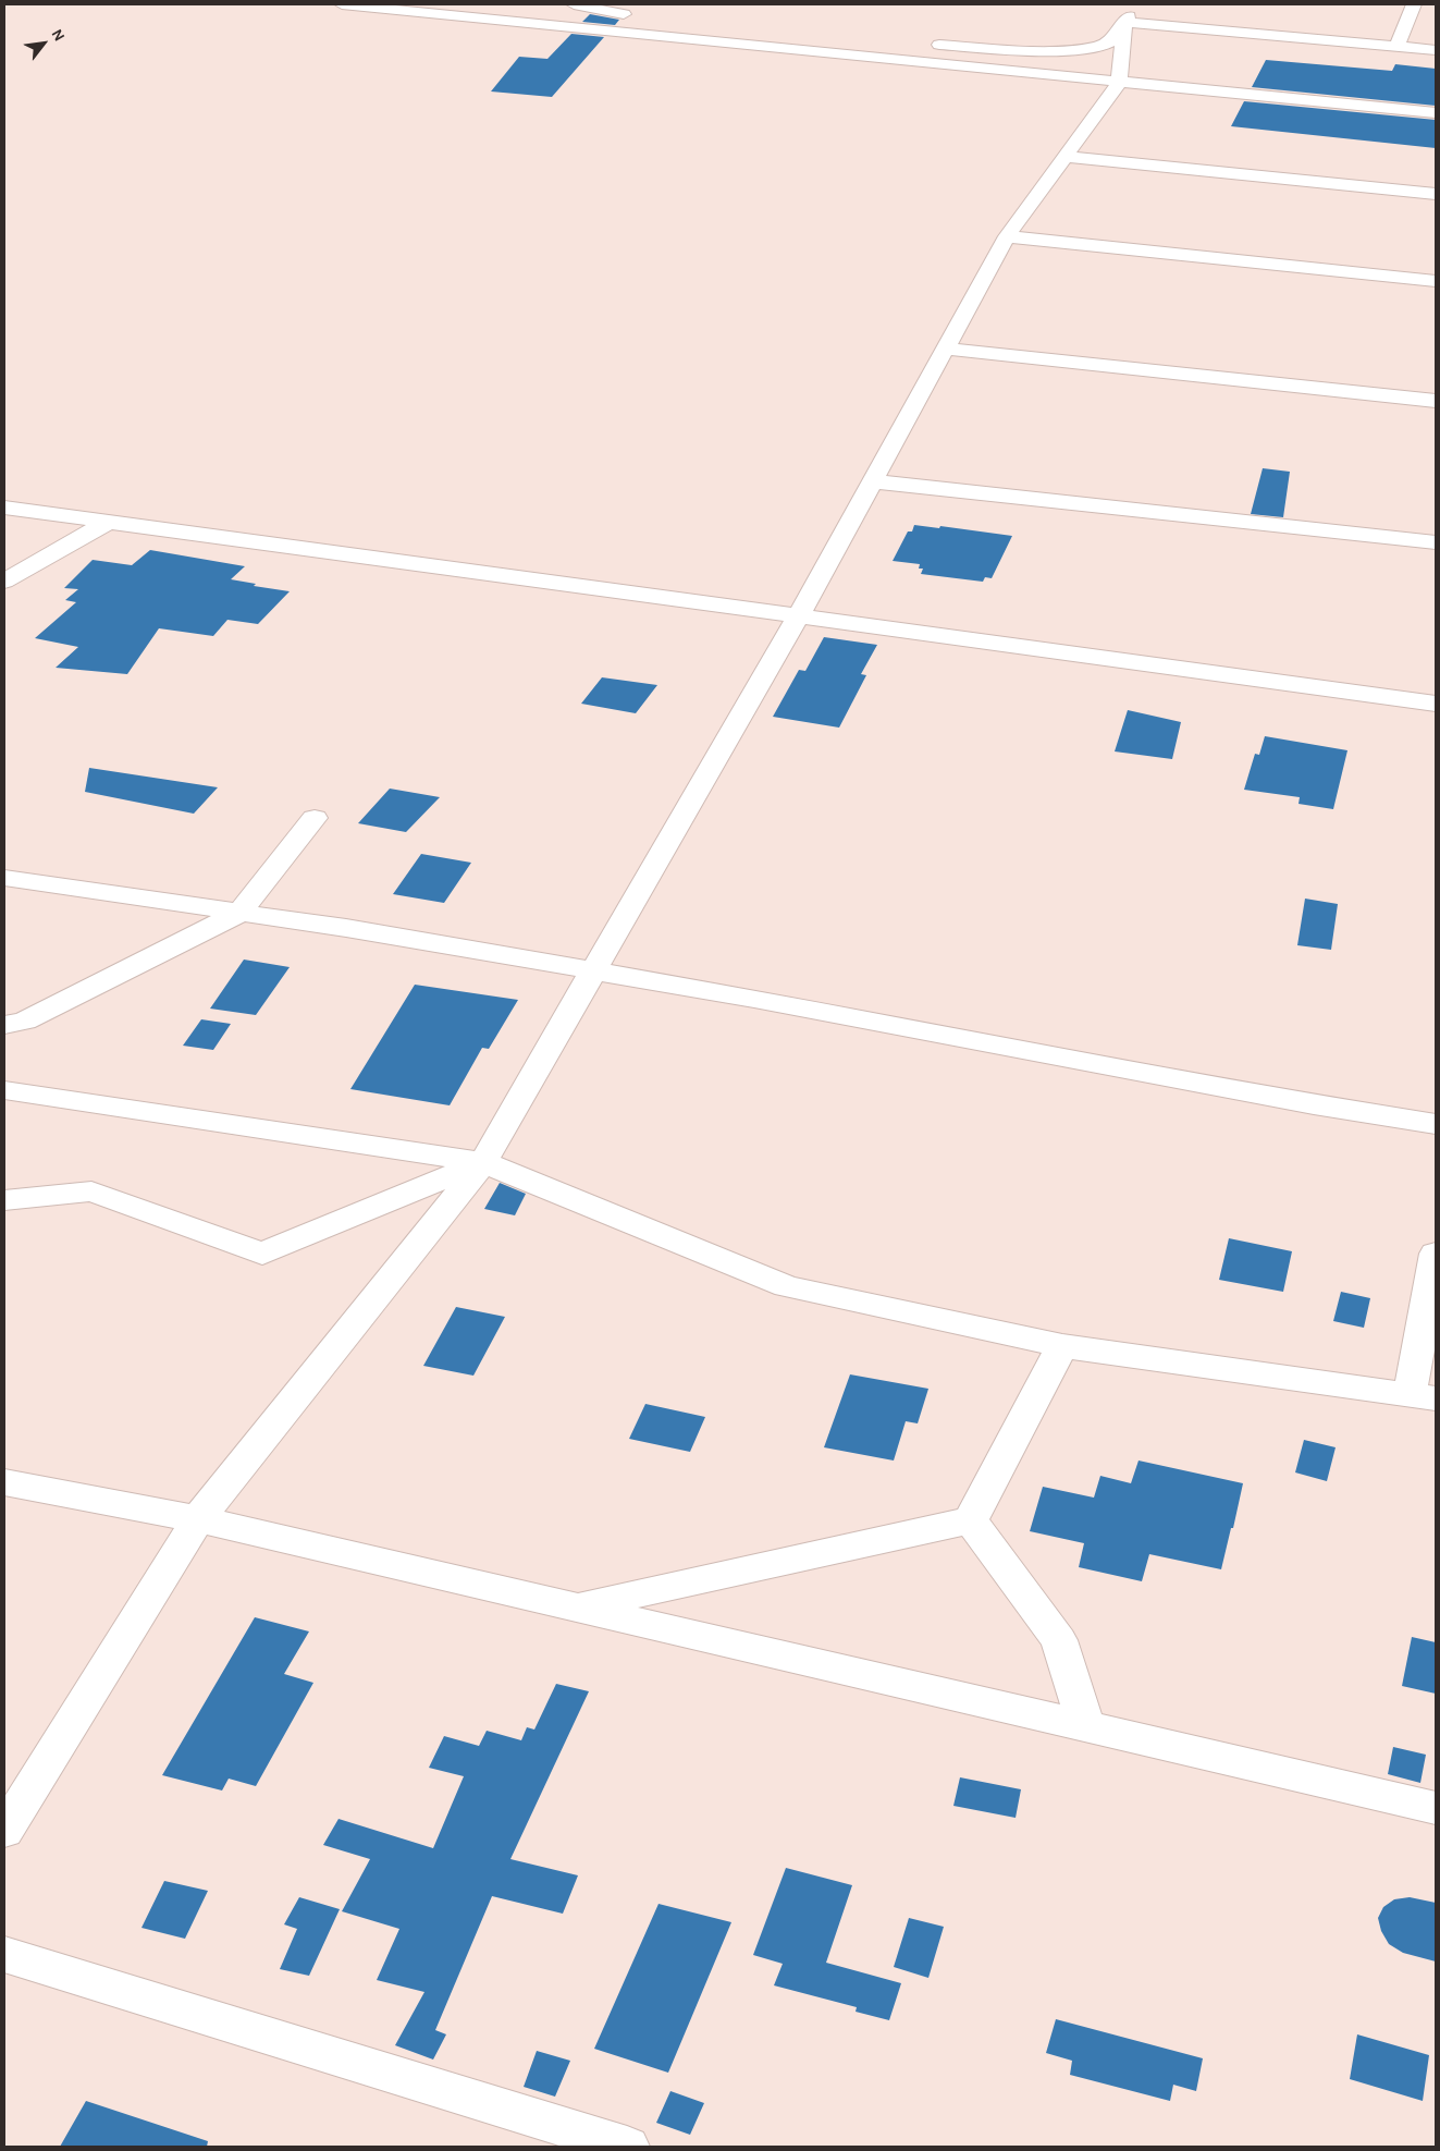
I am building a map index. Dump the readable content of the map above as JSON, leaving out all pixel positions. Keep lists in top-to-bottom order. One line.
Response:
{"north":"top right"}
